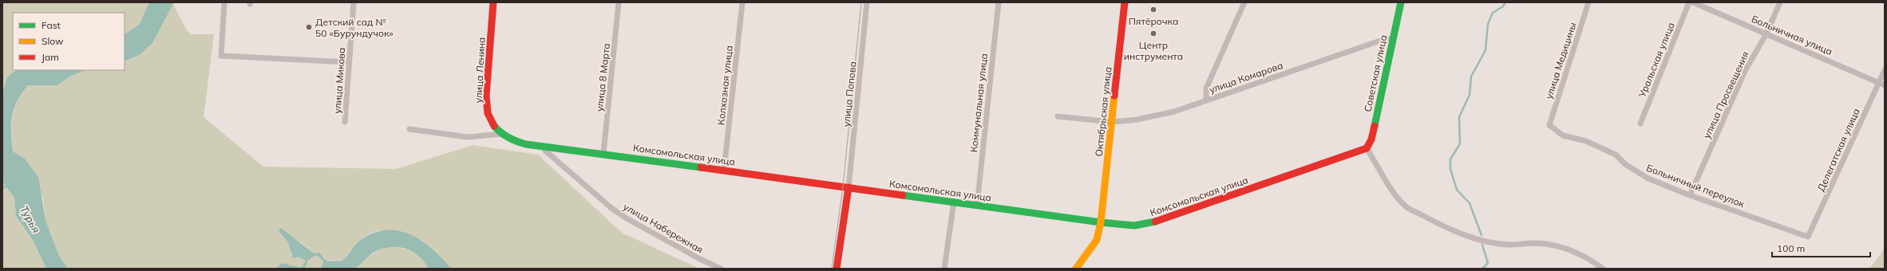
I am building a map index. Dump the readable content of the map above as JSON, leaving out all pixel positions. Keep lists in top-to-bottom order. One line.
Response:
{"streets":{"main road":["улица Ленина","Советская улица","Октябрьская улица","Комсомольская улица"],"street":["Больничная улица","Уральская улица","улица Медицины","улица 8 Марта","улица Комарова","улица Микова","Колхозная улица","улица Попова","улица Просвещения","Коммунальная улица","Делегатская улица","Больничный переулок","улица Набережная"]},"crossings":[["Больничная улица","улица Просвещения"],["Больничная улица","Делегатская улица"],["улица Медицины","Больничный переулок"],["улица Ленина","Комсомольская улица"],["Советская улица","улица Комарова"],["Советская улица","Комсомольская улица"],["улица 8 Марта","Комсомольская улица"],["Колхозная улица","Комсомольская улица"],["улица Попова","Комсомольская улица"],["улица Просвещения","Больничный переулок"],["Коммунальная улица","Комсомольская улица"],["Октябрьская улица","Комсомольская улица"],["Делегатская улица","Больничный переулок"],["Комсомольская улица","улица Набережная"]],"water":["Турья"],"places":["Пятёрочка","Детский сад № 50 «Бурундучок»","Центр инструмента"],"legend":["Fast","Slow","Jam"],"scale_bar":"100 m"}
